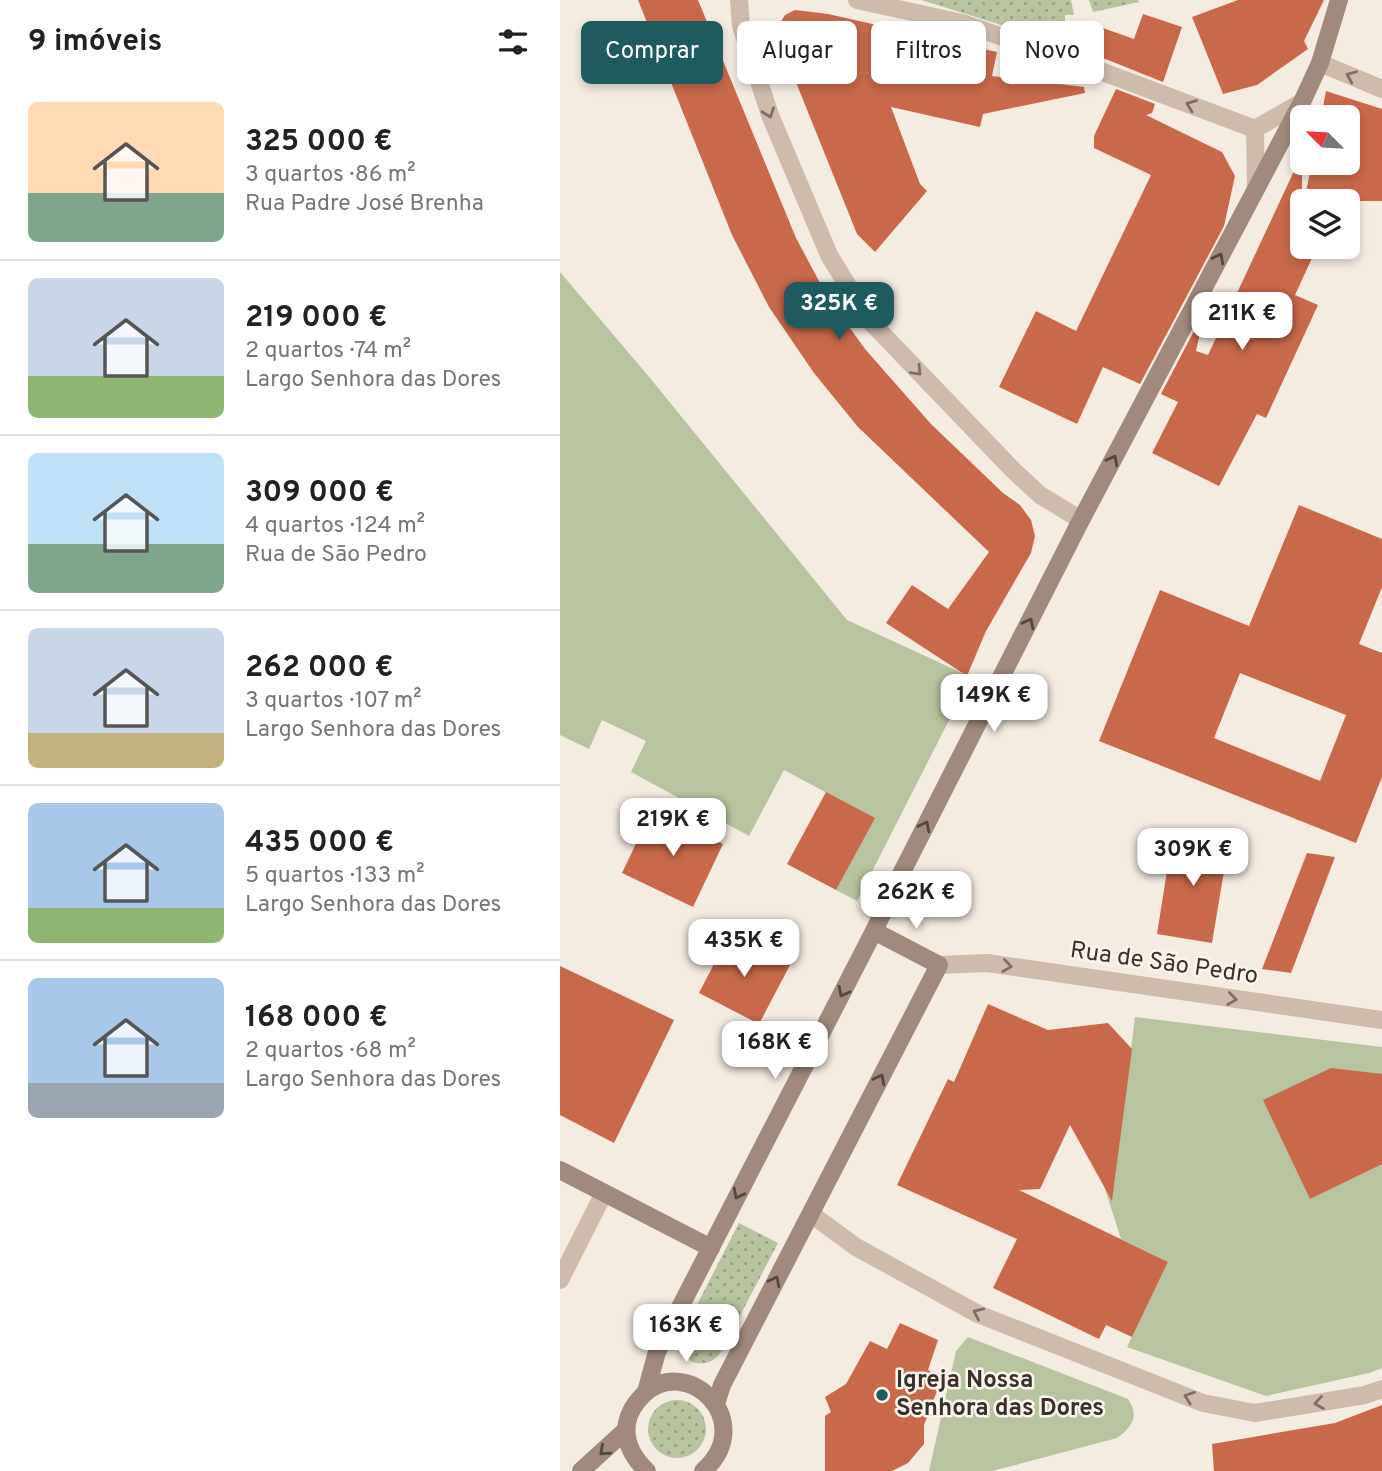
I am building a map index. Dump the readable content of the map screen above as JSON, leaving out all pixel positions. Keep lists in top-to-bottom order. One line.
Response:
{"streets":{"street":["Rua de São Pedro"]},"one_way":["Rua de São Pedro"],"places":["Igreja Nossa Senhora das Dores"],"north":"top left","page":{"heading":"9 imóveis","chip":["Comprar","Alugar","Filtros","Novo"],"list":[{"name":"325 000 €","note":"3 quartos · 86 m² · Rua Padre José Brenha"},{"name":"219 000 €","note":"2 quartos · 74 m² · Largo Senhora das Dores"},{"name":"309 000 €","note":"4 quartos · 124 m² · Rua de São Pedro"},{"name":"262 000 €","note":"3 quartos · 107 m² · Largo Senhora das Dores"},{"name":"435 000 €","note":"5 quartos · 133 m² · Largo Senhora das Dores"},{"name":"168 000 €","note":"2 quartos · 68 m² · Largo Senhora das Dores"}],"price":["325K €","211K €","149K €","219K €","309K €","262K €","435K €","168K €","163K €"]}}
